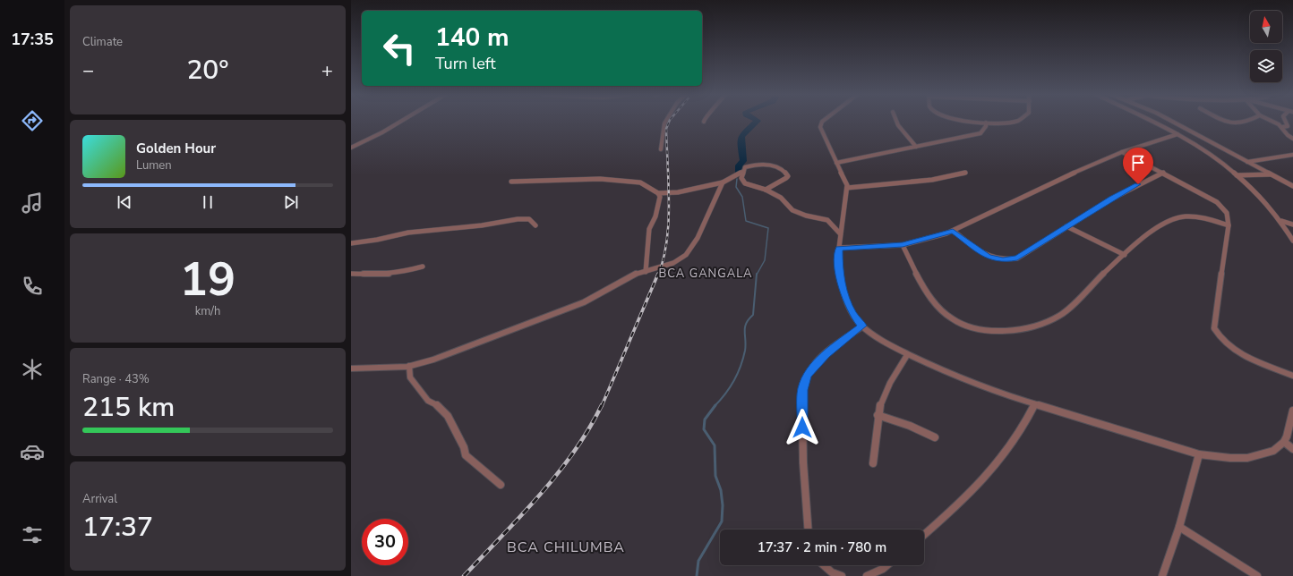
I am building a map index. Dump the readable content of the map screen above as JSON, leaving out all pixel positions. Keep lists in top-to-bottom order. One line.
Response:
{"districts":["BCA GANGALA","BCA CHILUMBA"],"north":"top","page":{"tabs":"17:35","tile":["Climate",["19","km/h"],["Range · 43%","215 km"],["Arrival","17:37"]],"turn":["140 m","Turn left"],"heat":["−","20°","+"],"song":["Golden Hour","Lumen"],"limit":"30","trip":"17:37 · 2 min · 780 m"}}
